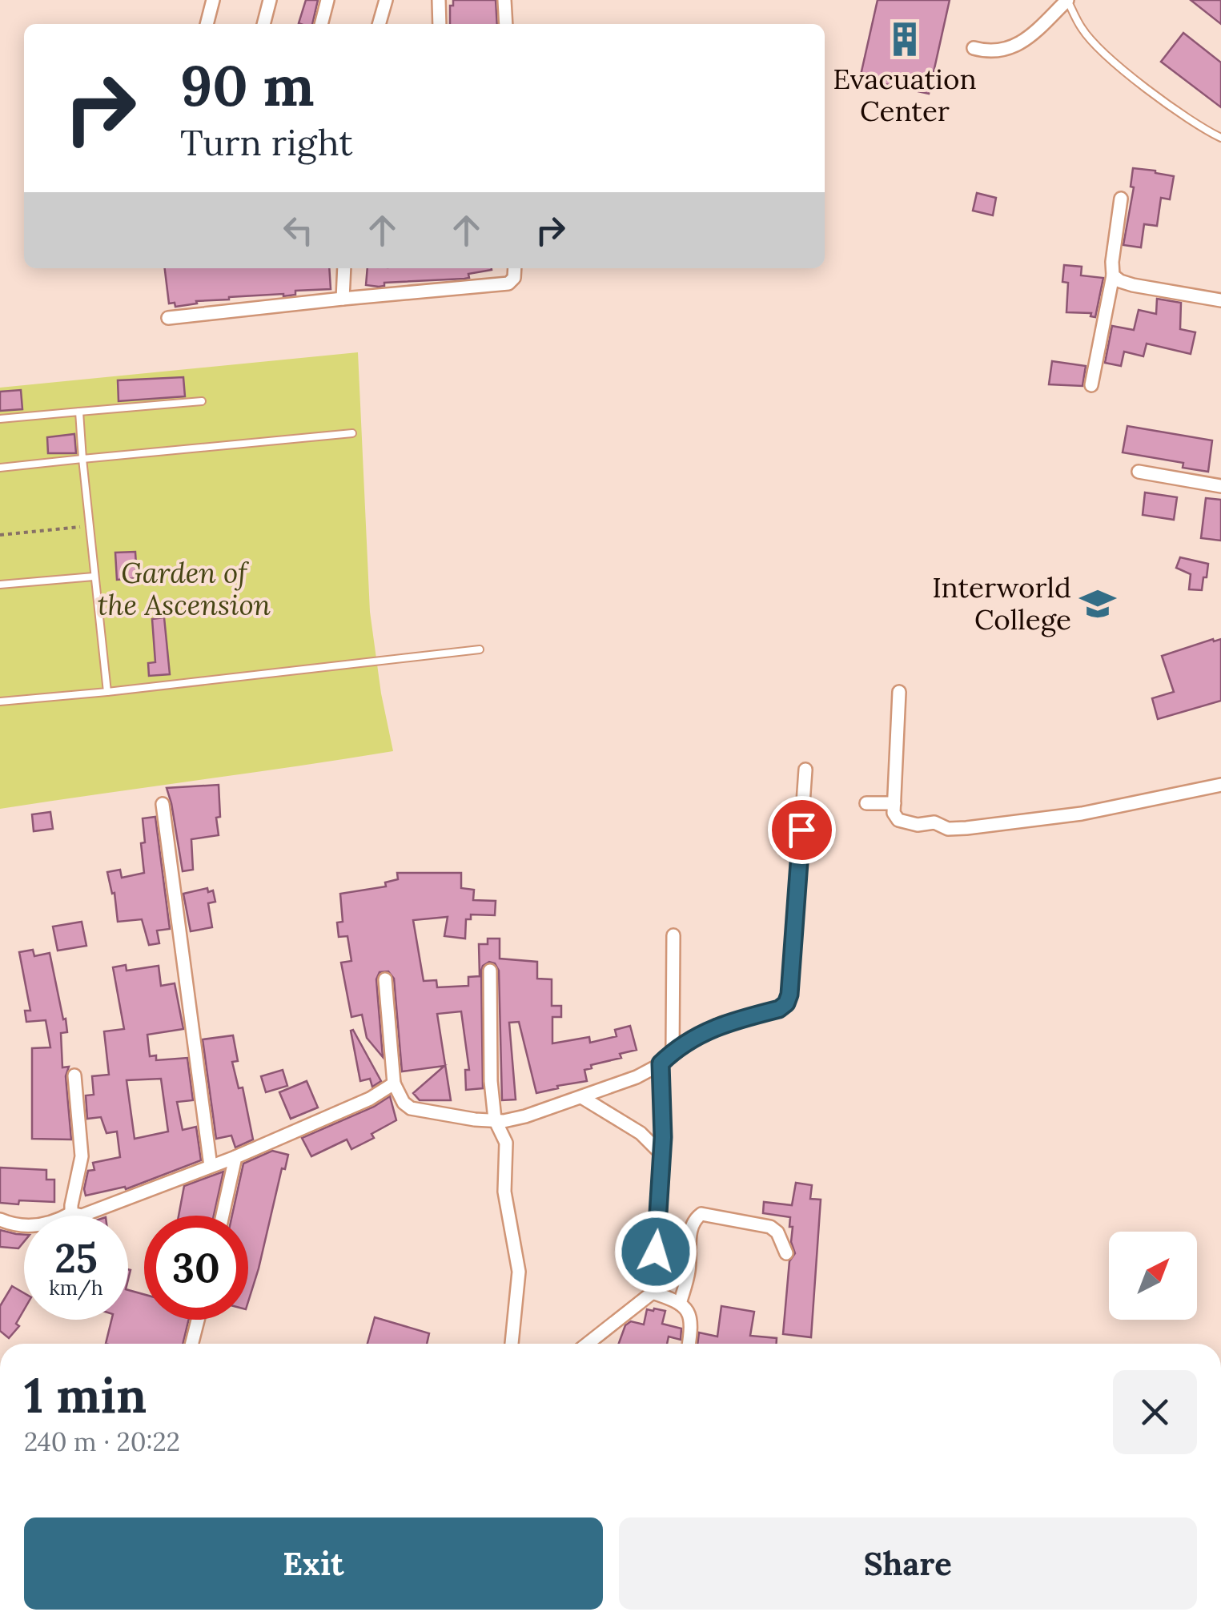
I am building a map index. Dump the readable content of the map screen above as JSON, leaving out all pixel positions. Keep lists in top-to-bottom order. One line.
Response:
{"parks":["Garden of the Ascension"],"places":{"building":["Evacuation Center"],"school or university":["Interworld College"]},"north":"top right","page":{"turn":["90 m","Turn right"],"speed":"25 km/h","limit":"30","heading":["1 min","240 m · 20:22"],"buttons":["Exit","Share"]}}
